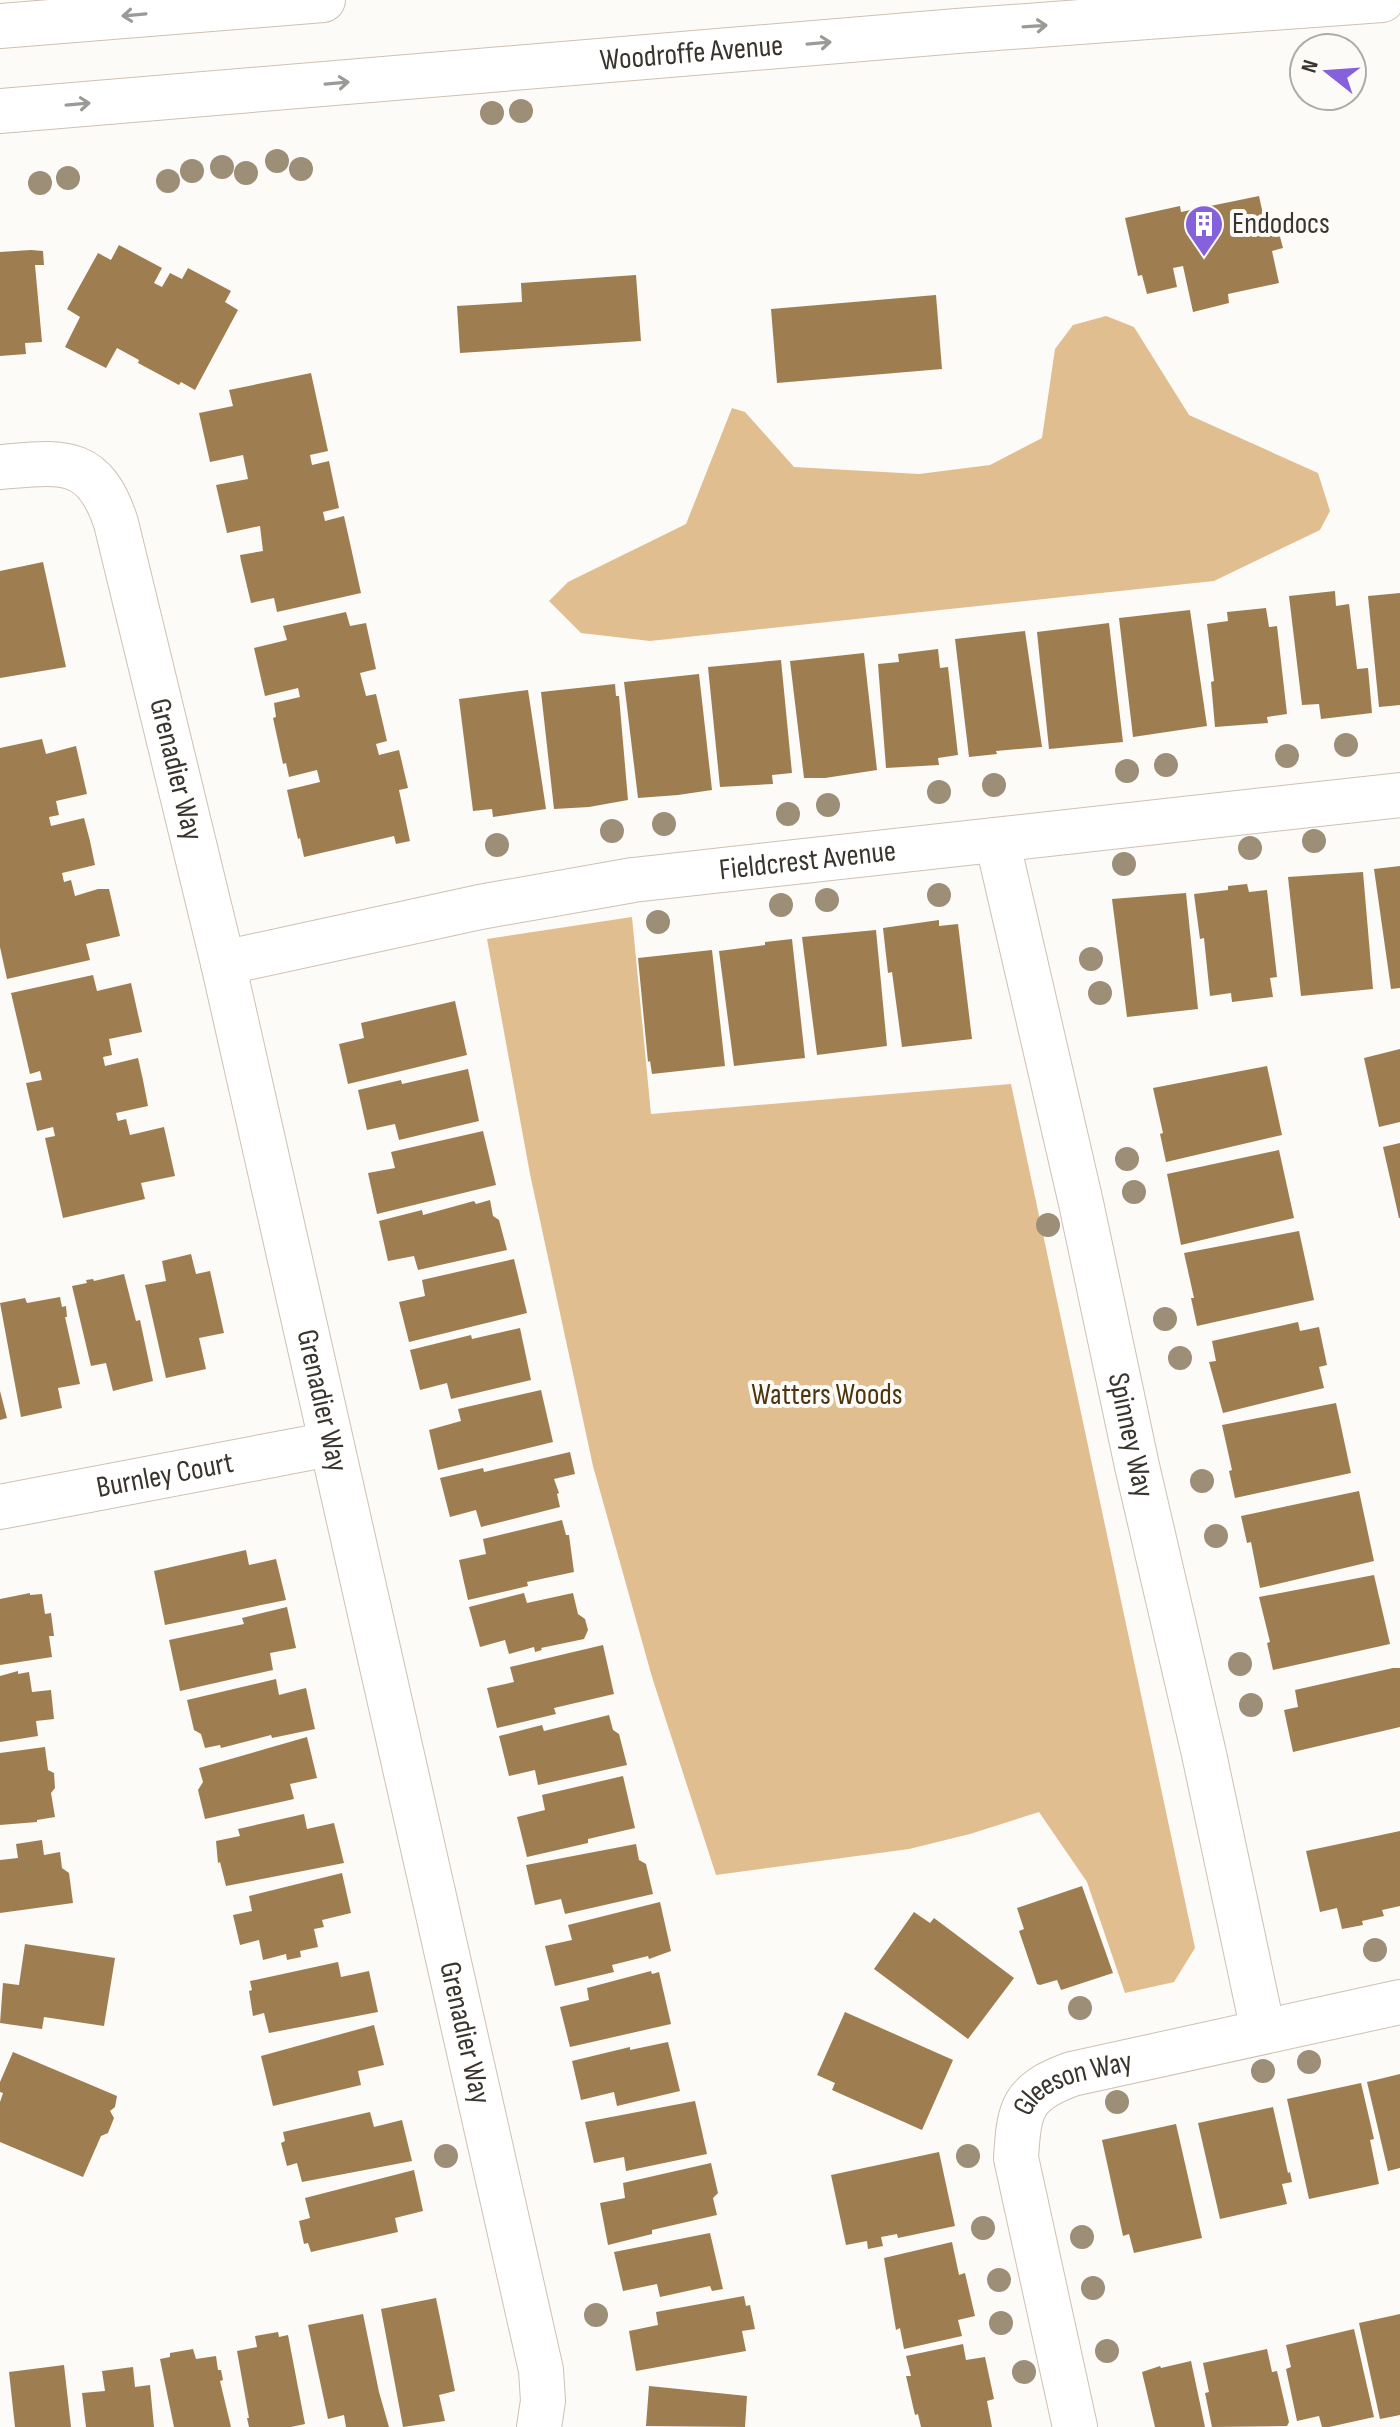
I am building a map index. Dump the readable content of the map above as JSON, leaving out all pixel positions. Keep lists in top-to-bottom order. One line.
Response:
{"streets":{"street":["Woodroffe Avenue","Grenadier Way","Fieldcrest Avenue","Spinney Way","Burnley Court","Gleeson Way"]},"crossings":[["Grenadier Way","Fieldcrest Avenue"],["Grenadier Way","Burnley Court"],["Fieldcrest Avenue","Spinney Way"],["Spinney Way","Gleeson Way"]],"one_way":["Woodroffe Avenue"],"parks":["Watters Woods"],"places":{"building":["Endodocs"]},"north":"left"}
